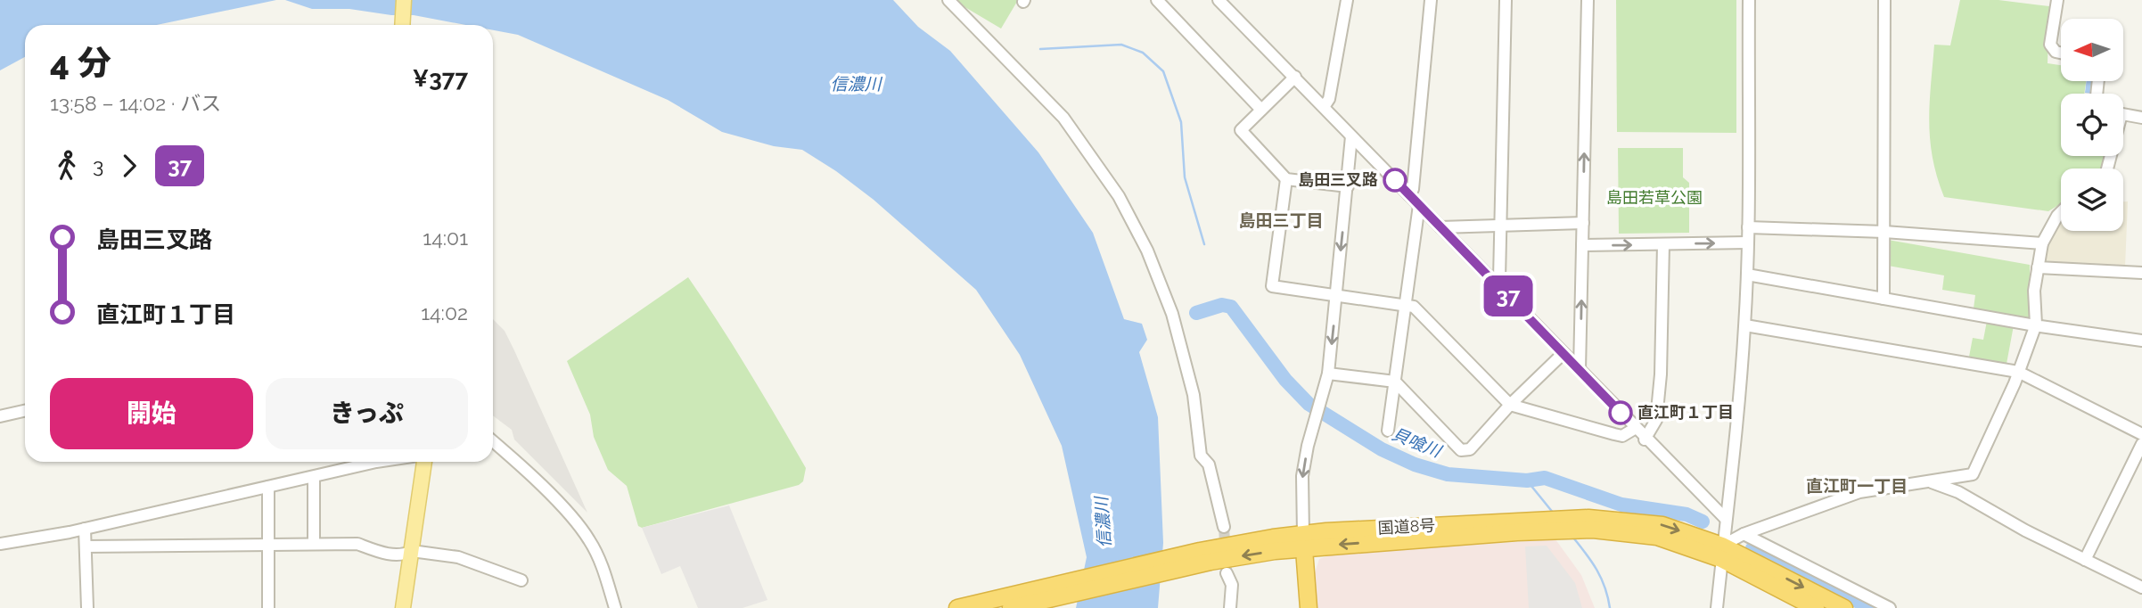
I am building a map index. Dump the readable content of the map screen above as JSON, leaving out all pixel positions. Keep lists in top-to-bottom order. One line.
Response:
{"streets":{"highway":["国道8号"]},"districts":["島田三丁目","直江町一丁目"],"water":["信濃川","貝喰川"],"parks":["島田若草公園"],"places":["島田三叉路","直江町１丁目"],"lines":["bus line 37"],"north":"left","page":{"on_map":"37","heading":["4 分","13:58 – 14:02 · バス","¥377"],"legs":["3","37"],"list":[{"name":"島田三叉路","value":"14:01"},{"name":"直江町１丁目","value":"14:02"}],"buttons":["開始","きっぷ"]}}
